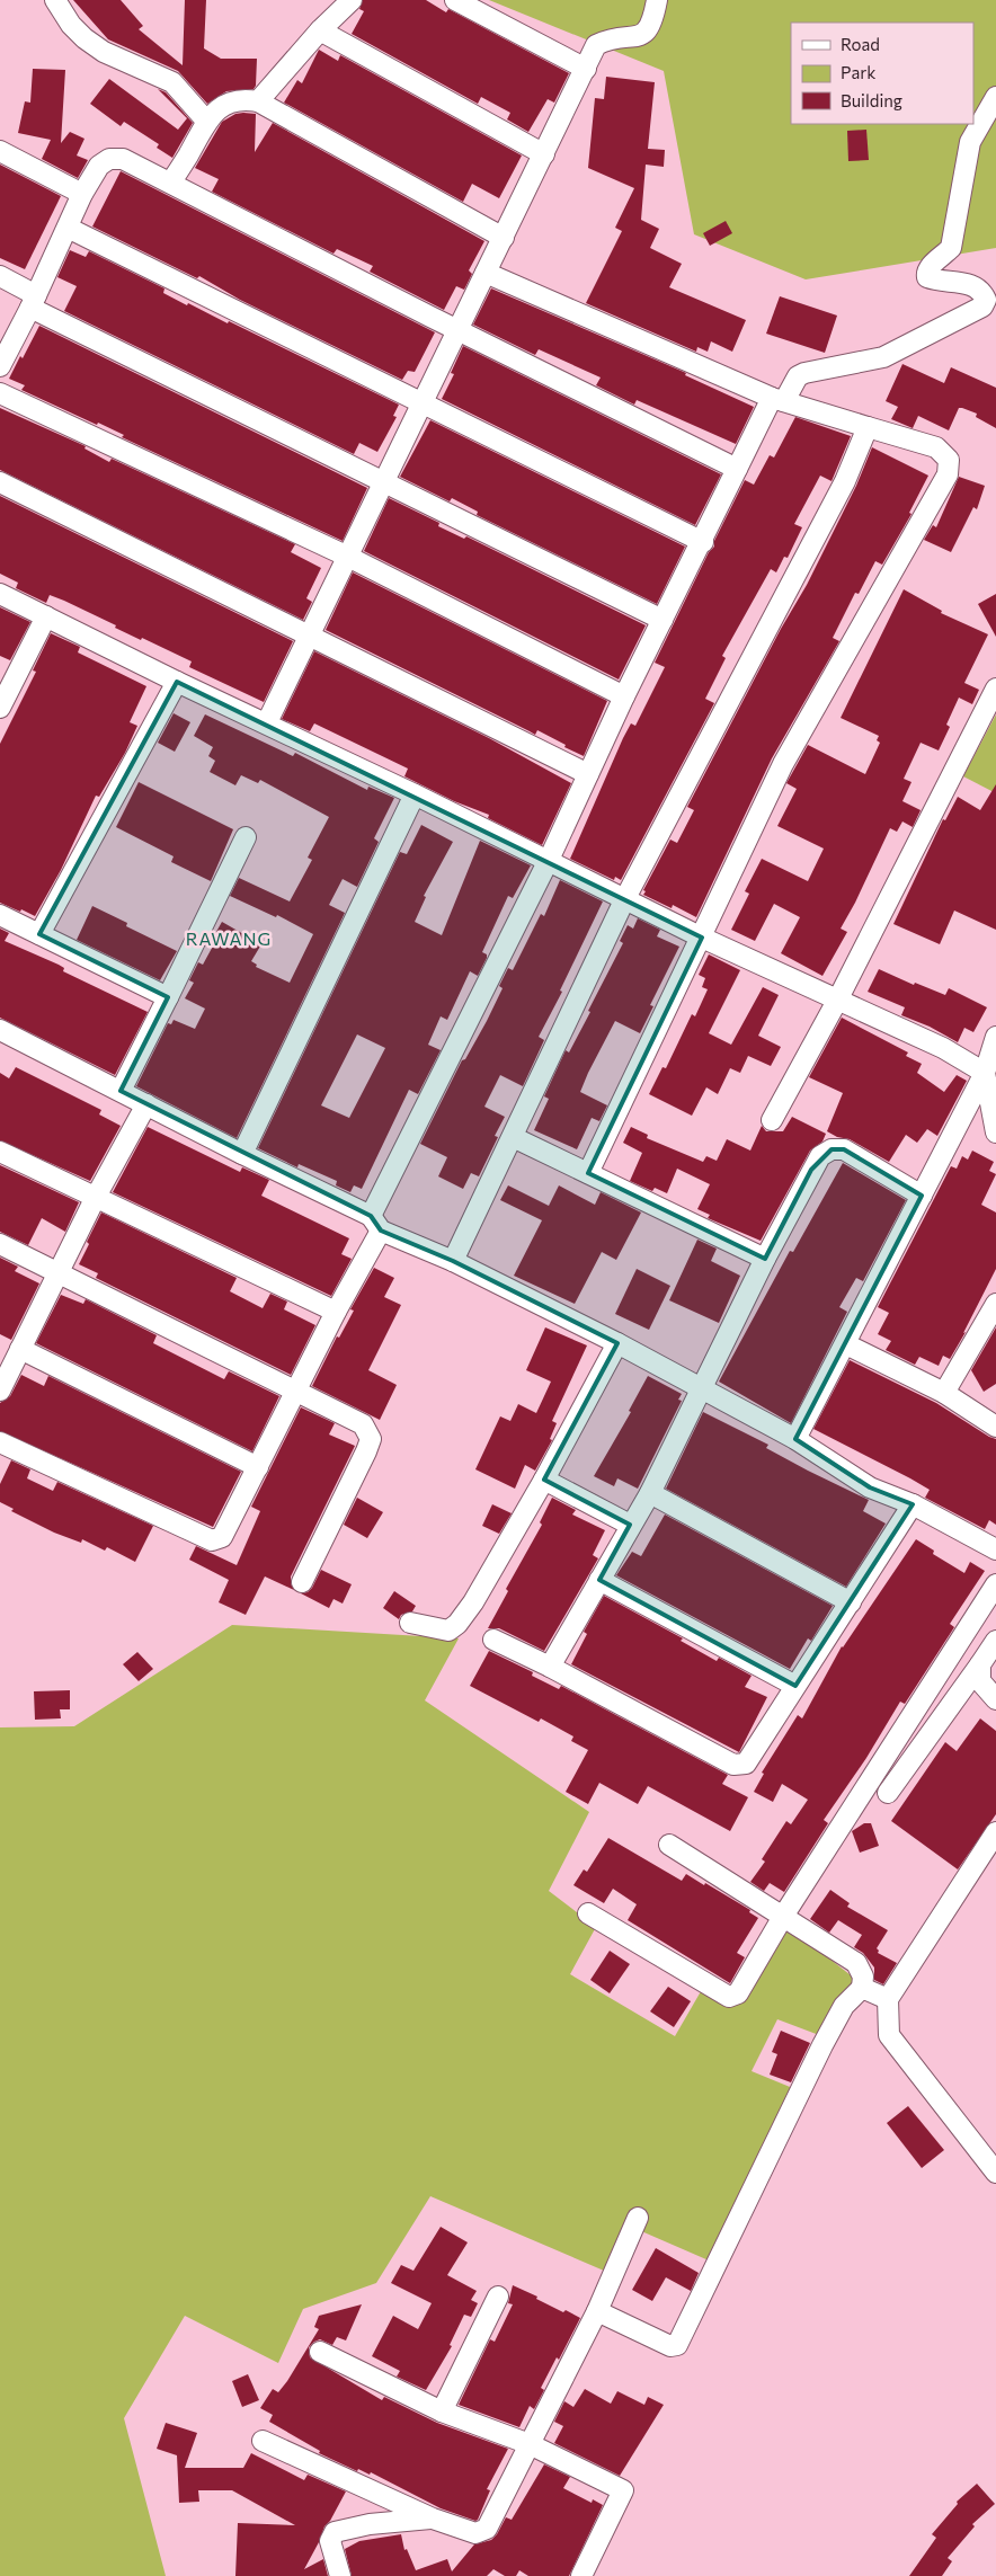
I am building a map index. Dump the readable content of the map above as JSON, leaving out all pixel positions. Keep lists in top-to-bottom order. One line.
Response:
{"districts":["RAWANG"],"legend":["Road","Park","Building"]}
